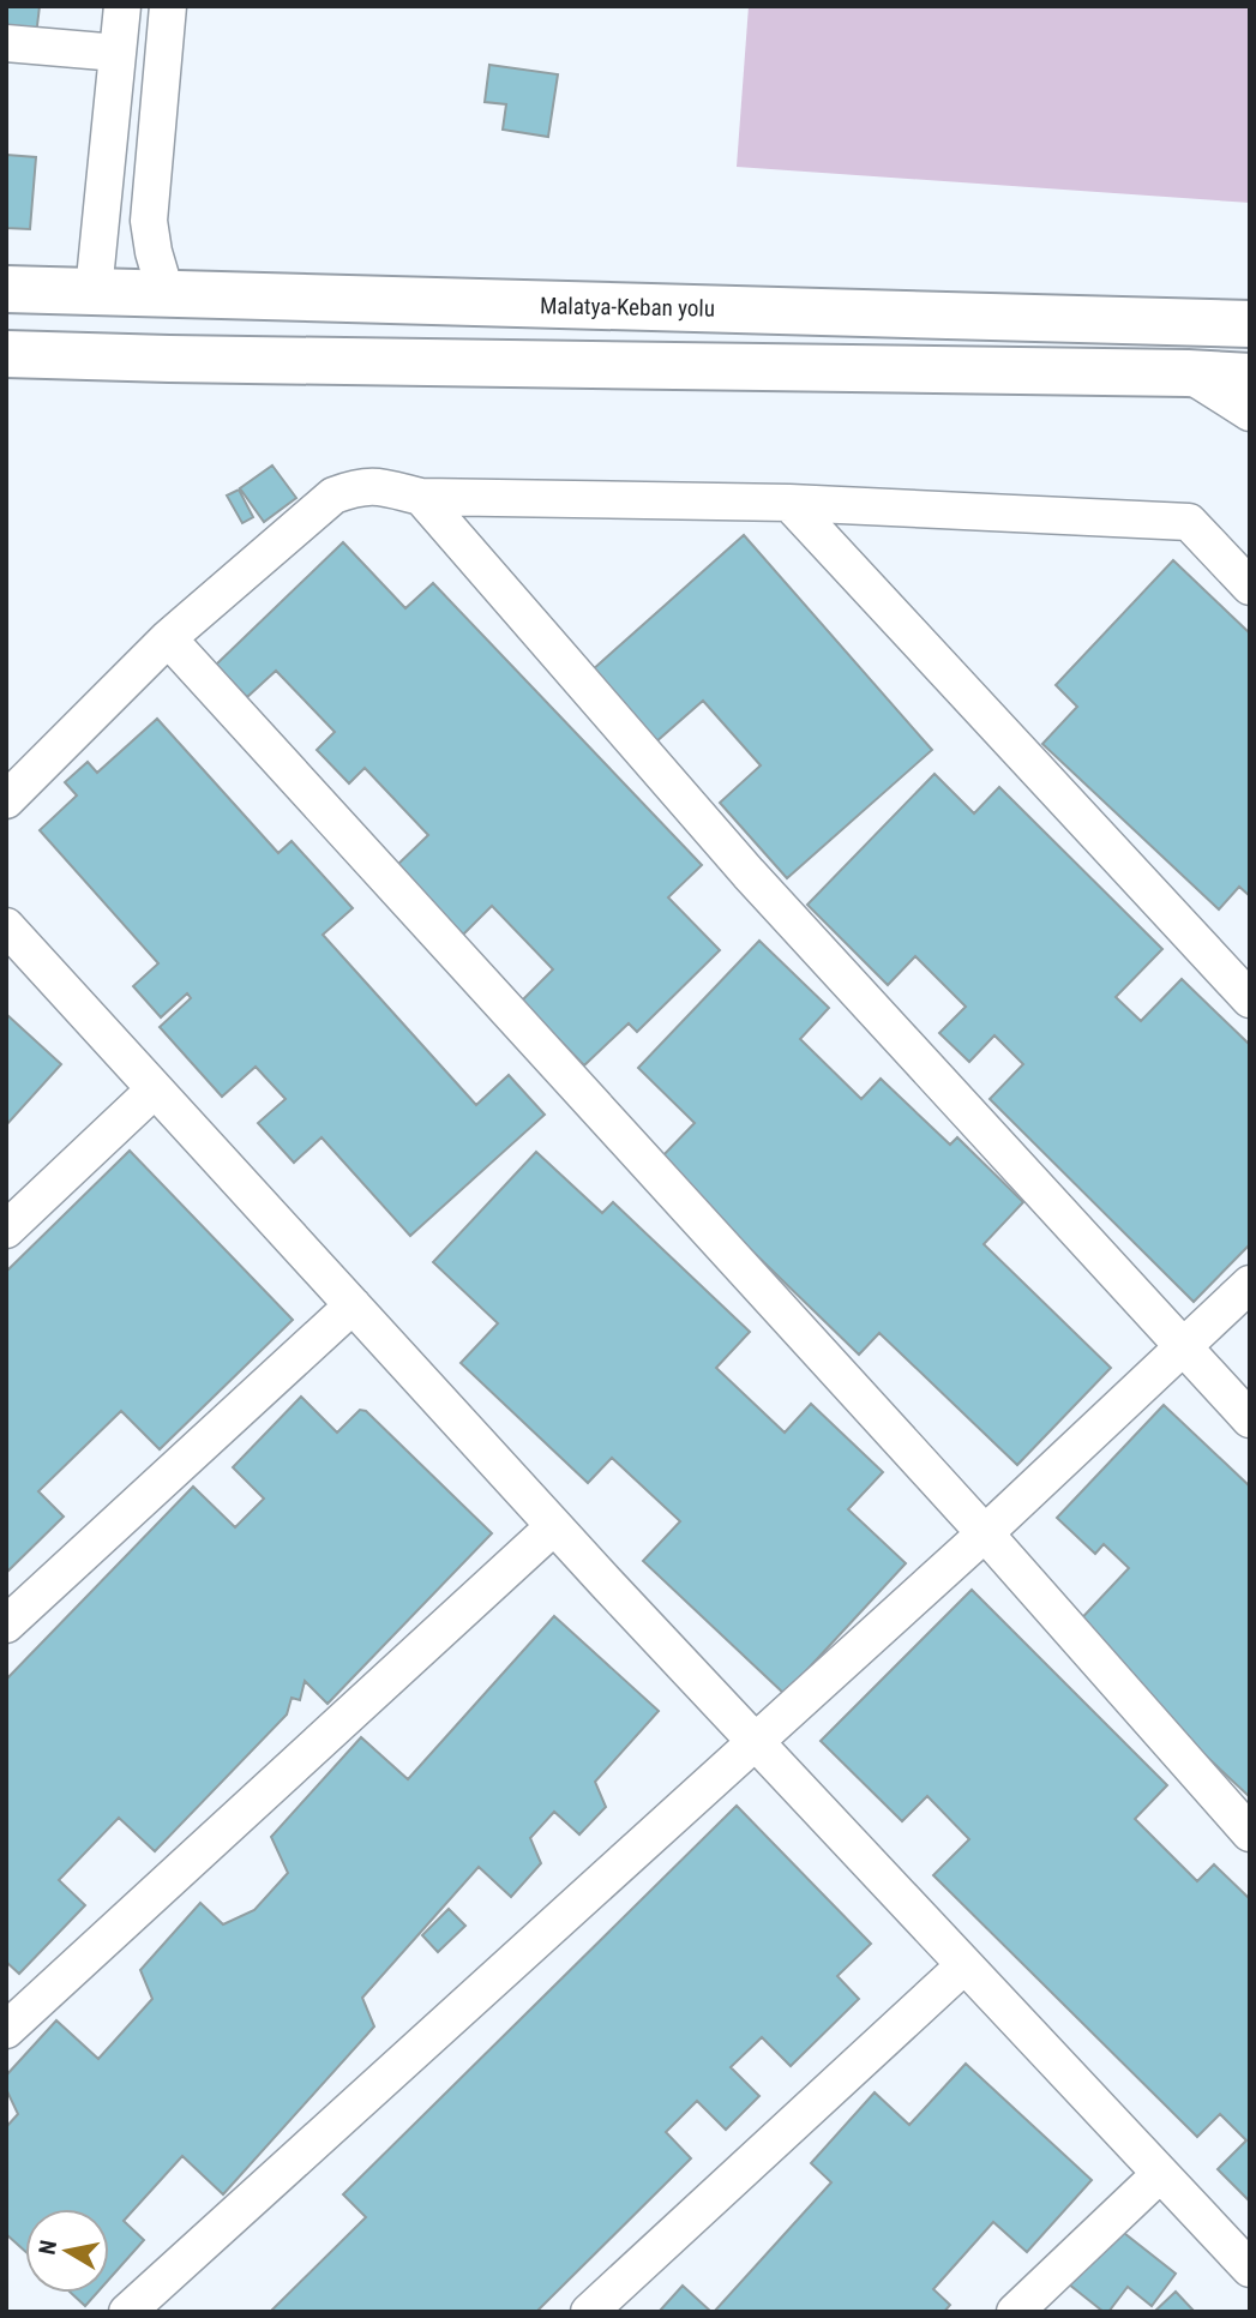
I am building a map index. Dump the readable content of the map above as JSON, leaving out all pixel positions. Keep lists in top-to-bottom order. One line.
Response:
{"streets":{"highway":["Malatya-Keban yolu"]},"north":"left"}
